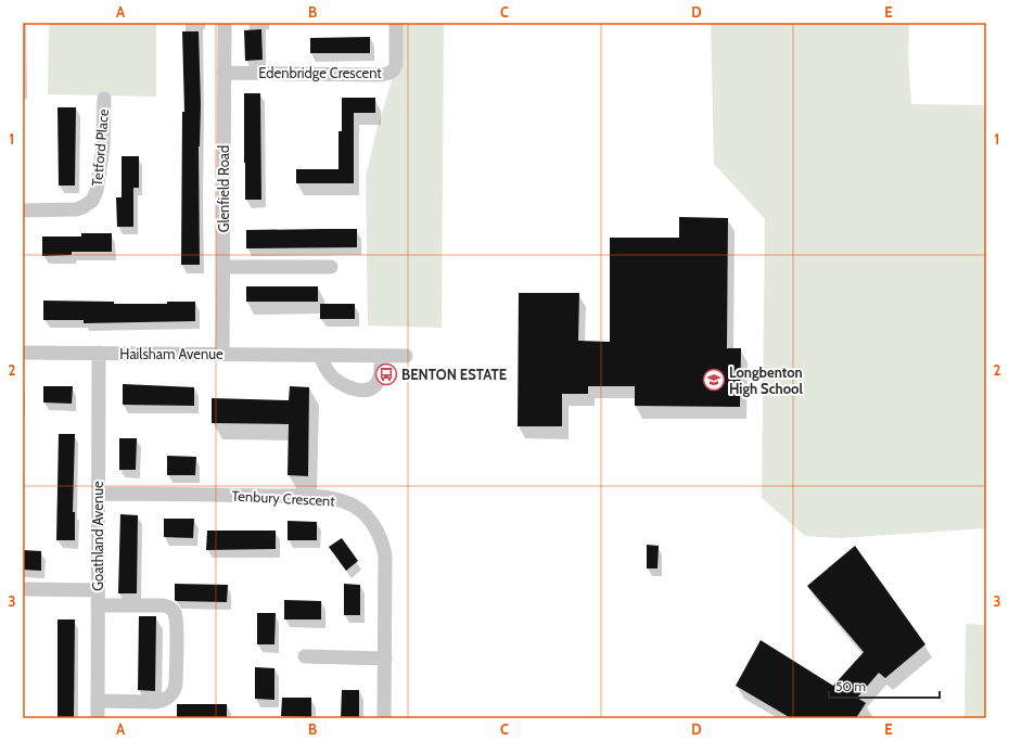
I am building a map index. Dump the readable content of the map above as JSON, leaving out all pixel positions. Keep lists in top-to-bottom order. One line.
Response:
{"streets":{"street":["Edenbridge Crescent","Tetford Place","Glenfield Road","Hailsham Avenue","Tenbury Crescent","Goathland Avenue"]},"crossings":[["Edenbridge Crescent","Glenfield Road"],["Glenfield Road","Hailsham Avenue"],["Hailsham Avenue","Goathland Avenue"],["Tenbury Crescent","Goathland Avenue"]],"places":{"bus stop":["BENTON ESTATE"],"school or university":["Longbenton High School"]},"scale_bar":"50 m","grid":{"columns":["A","B","C","D","E"],"rows":["1","2","3"]}}
